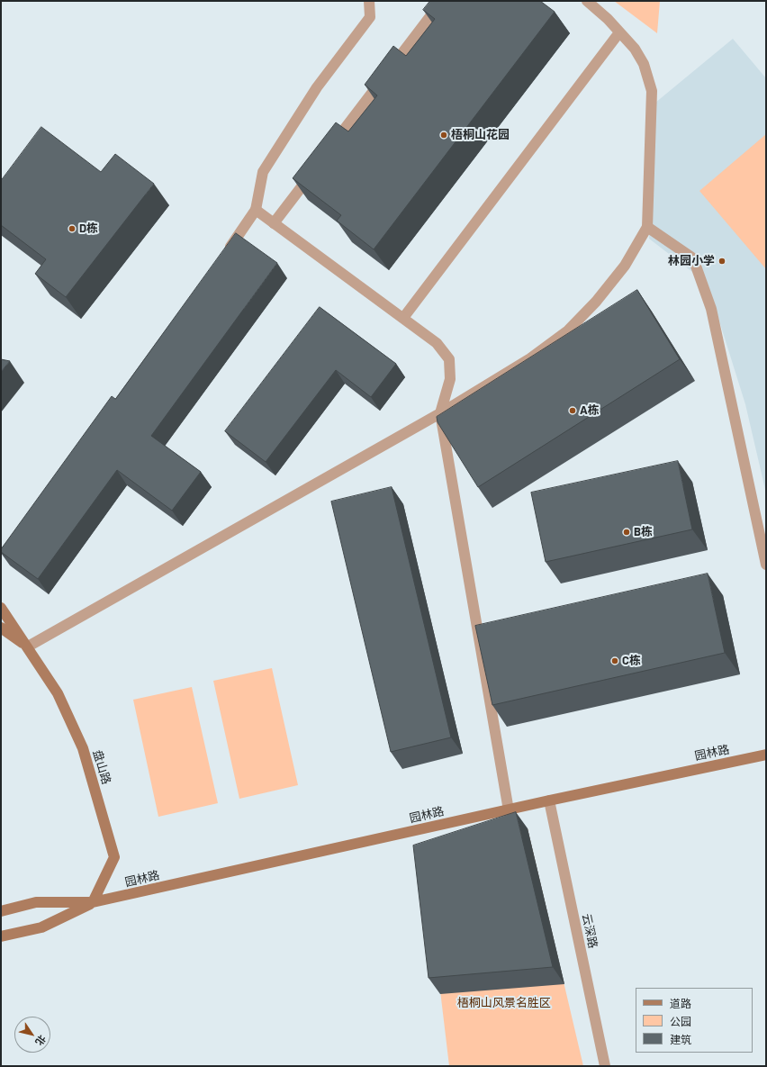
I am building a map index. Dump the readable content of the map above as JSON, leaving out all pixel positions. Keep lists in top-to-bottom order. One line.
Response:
{"streets":{"street":["园林路","盘山路","云深路"]},"crossings":[["园林路","盘山路"],["园林路","云深路"]],"parks":["梧桐山风景名胜区"],"places":["梧桐山花园","D栋","林园小学","A栋","B栋","C栋"],"legend":["道路","公园","建筑"],"north":"bottom right"}
